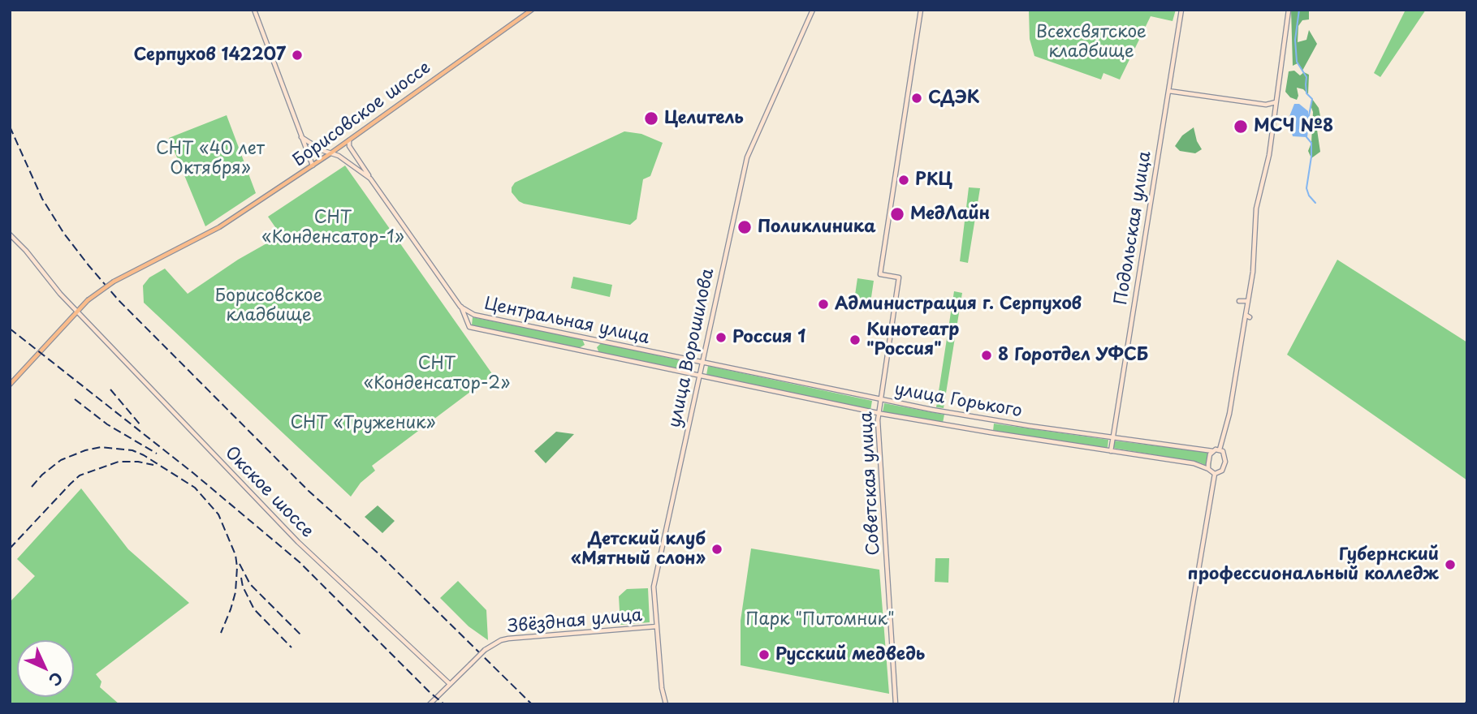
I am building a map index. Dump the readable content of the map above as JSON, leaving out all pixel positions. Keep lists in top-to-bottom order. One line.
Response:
{"streets":{"main road":["Борисовское шоссе"],"street":["Подольская улица","Центральная улица","улица Ворошилова","улица Горького","Советская улица","Окское шоссе","Звёздная улица"]},"crossings":[["Борисовское шоссе","Центральная улица"],["Борисовское шоссе","Окское шоссе"],["Подольская улица","улица Горького"],["Центральная улица","улица Ворошилова"],["Центральная улица","улица Горького"],["улица Ворошилова","улица Горького"],["улица Ворошилова","Звёздная улица"],["улица Горького","Советская улица"],["Окское шоссе","Звёздная улица"]],"parks":["Всехсвятское кладбище","СНТ «40 лет Октября»","СНТ «Конденсатор-1»","Борисовское кладбище","СНТ «Конденсатор-2»","СНТ «Труженик»","Парк \"Питомник\""],"places":["Серпухов 142207","СДЭК","Целитель","МСЧ №8","РКЦ","МедЛайн","Поликлиника","Администрация г. Серпухов","Россия 1","Кинотеатр \"Россия\"","8 Горотдел УФСБ","Детский клуб «Мятный слон»","Губернский профессиональный колледж","Русский медведь"],"north":"bottom right"}
